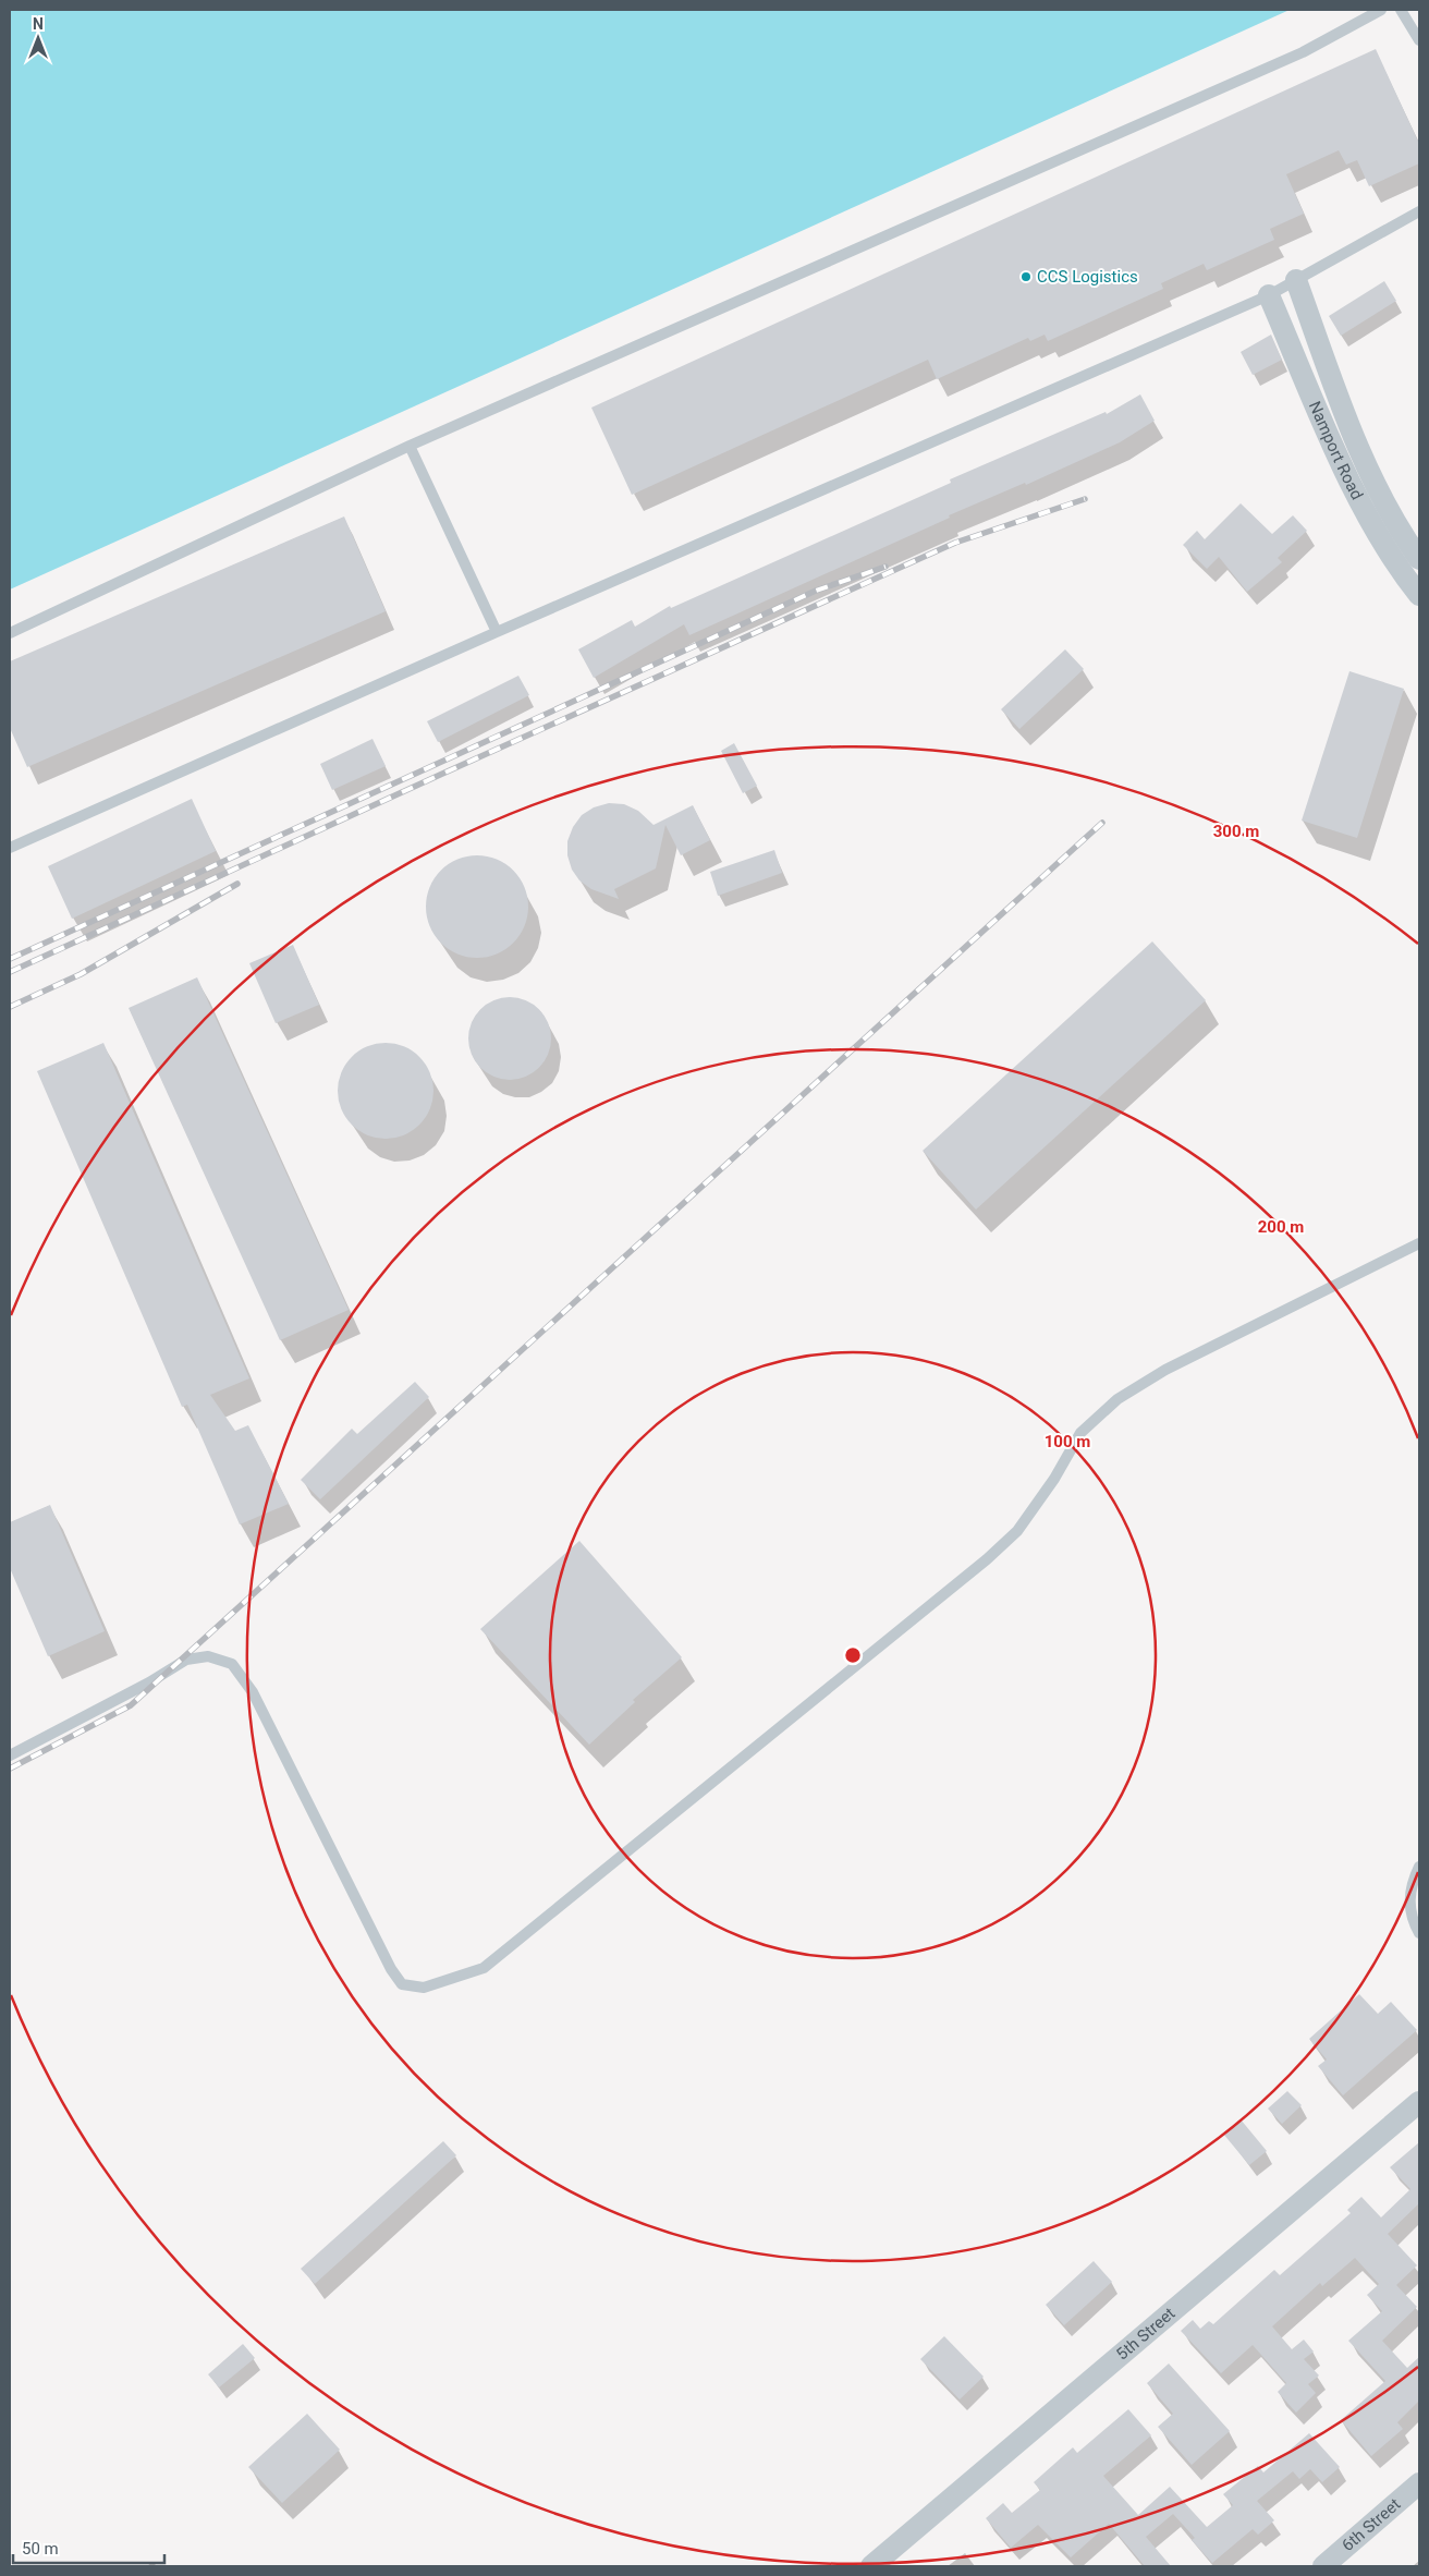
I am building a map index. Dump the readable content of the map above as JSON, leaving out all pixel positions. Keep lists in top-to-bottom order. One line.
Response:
{"streets":{"street":["Namport Road","5th Street","6th Street"]},"places":["CCS Logistics"],"scale_bar":"50 m","north":"top","rings":["300 m","200 m","100 m"]}
